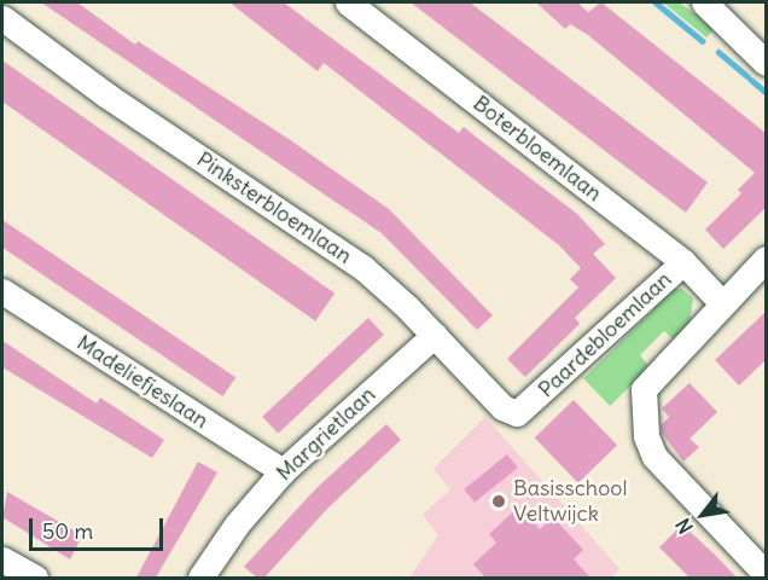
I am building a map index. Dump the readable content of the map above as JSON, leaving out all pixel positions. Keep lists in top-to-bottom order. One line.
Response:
{"streets":{"street":["Boterbloemlaan","Pinksterbloemlaan","Paardebloemlaan","Madeliefjeslaan","Margrietlaan"]},"crossings":[["Boterbloemlaan","Paardebloemlaan"],["Pinksterbloemlaan","Paardebloemlaan"],["Pinksterbloemlaan","Margrietlaan"],["Madeliefjeslaan","Margrietlaan"]],"places":["Basisschool Veltwijck"],"scale_bar":"50 m","north":"bottom left"}
